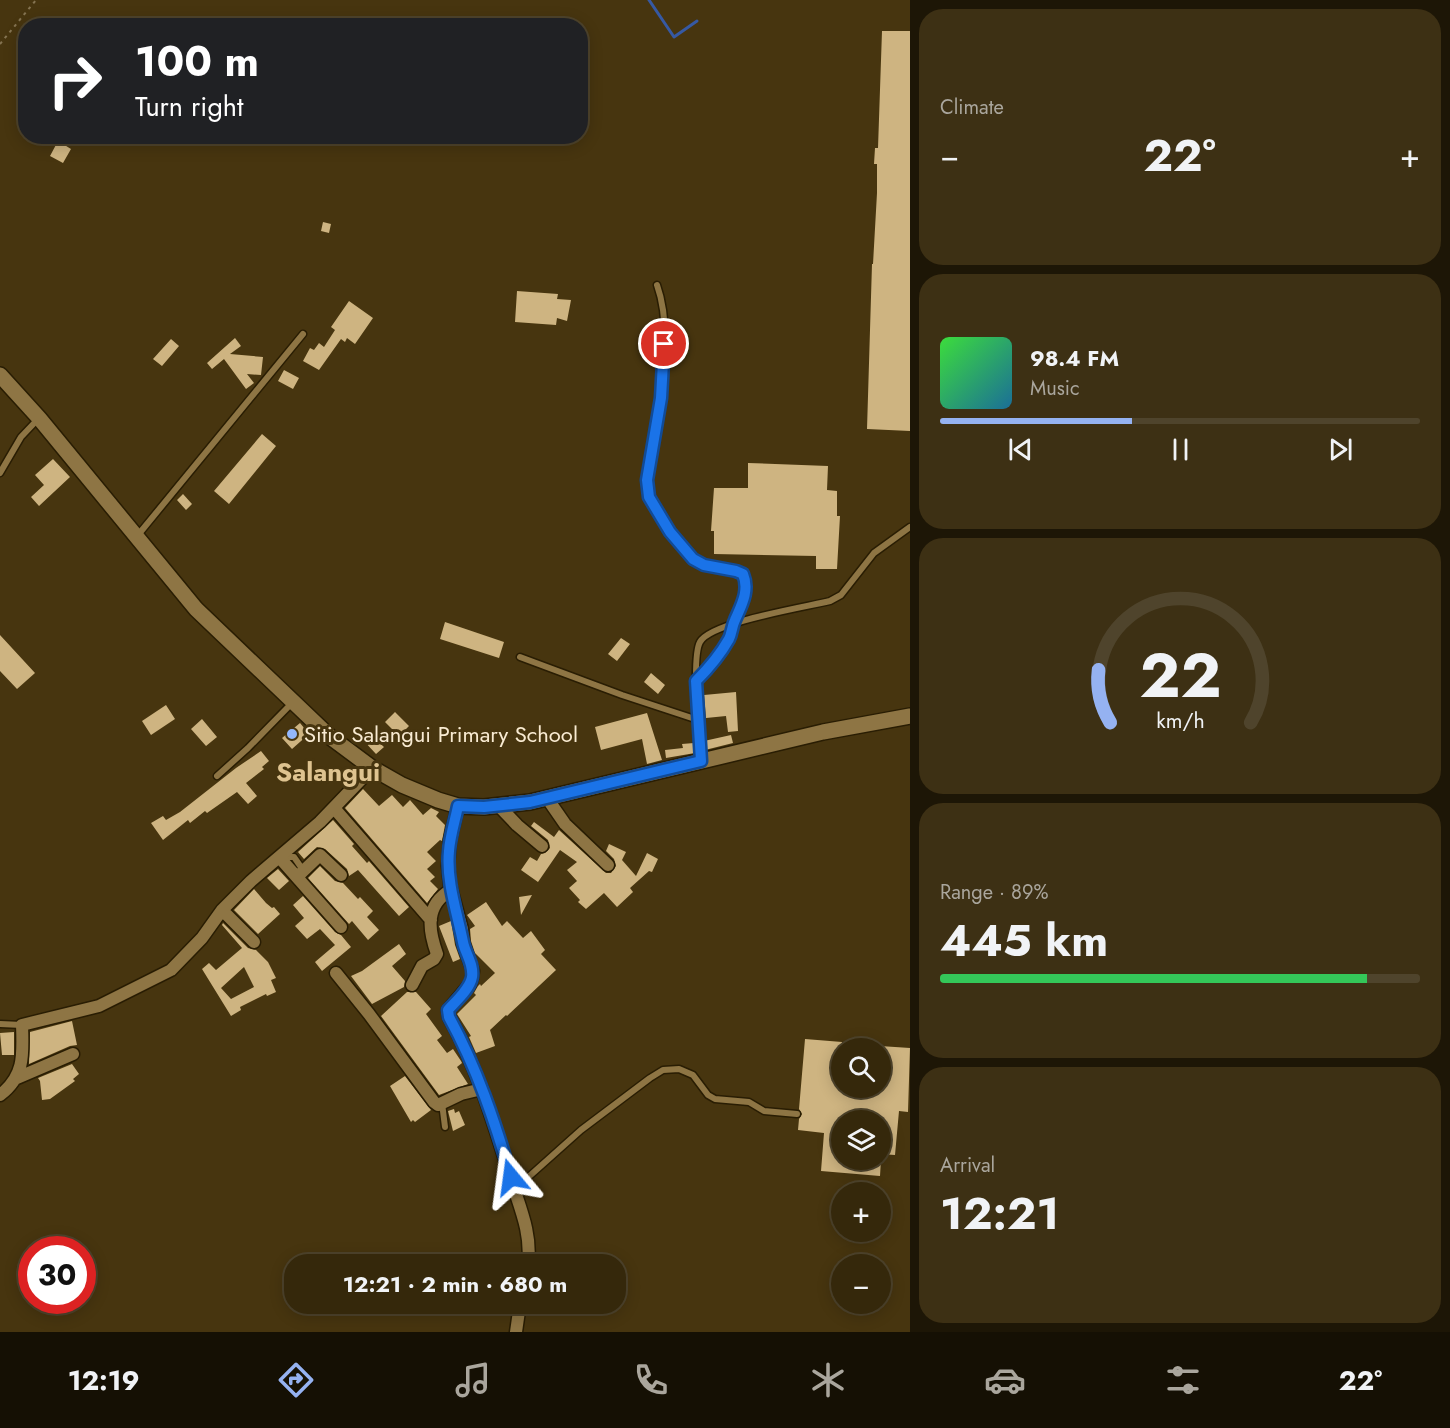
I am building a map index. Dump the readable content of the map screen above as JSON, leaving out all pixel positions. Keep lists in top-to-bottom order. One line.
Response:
{"districts":["Salangui"],"places":["Sitio Salangui Primary School"],"page":{"tile":["Climate",["Range · 89%","445 km"],["Arrival","12:21"]],"turn":["100 m","Turn right"],"heat":["−","22°","+"],"song":["98.4 FM","Music"],"map_buttons":["+","−"],"limit":"30","trip":"12:21 · 2 min · 680 m","tabs":["12:19","22°"],"gauge":["22","km/h"]}}
